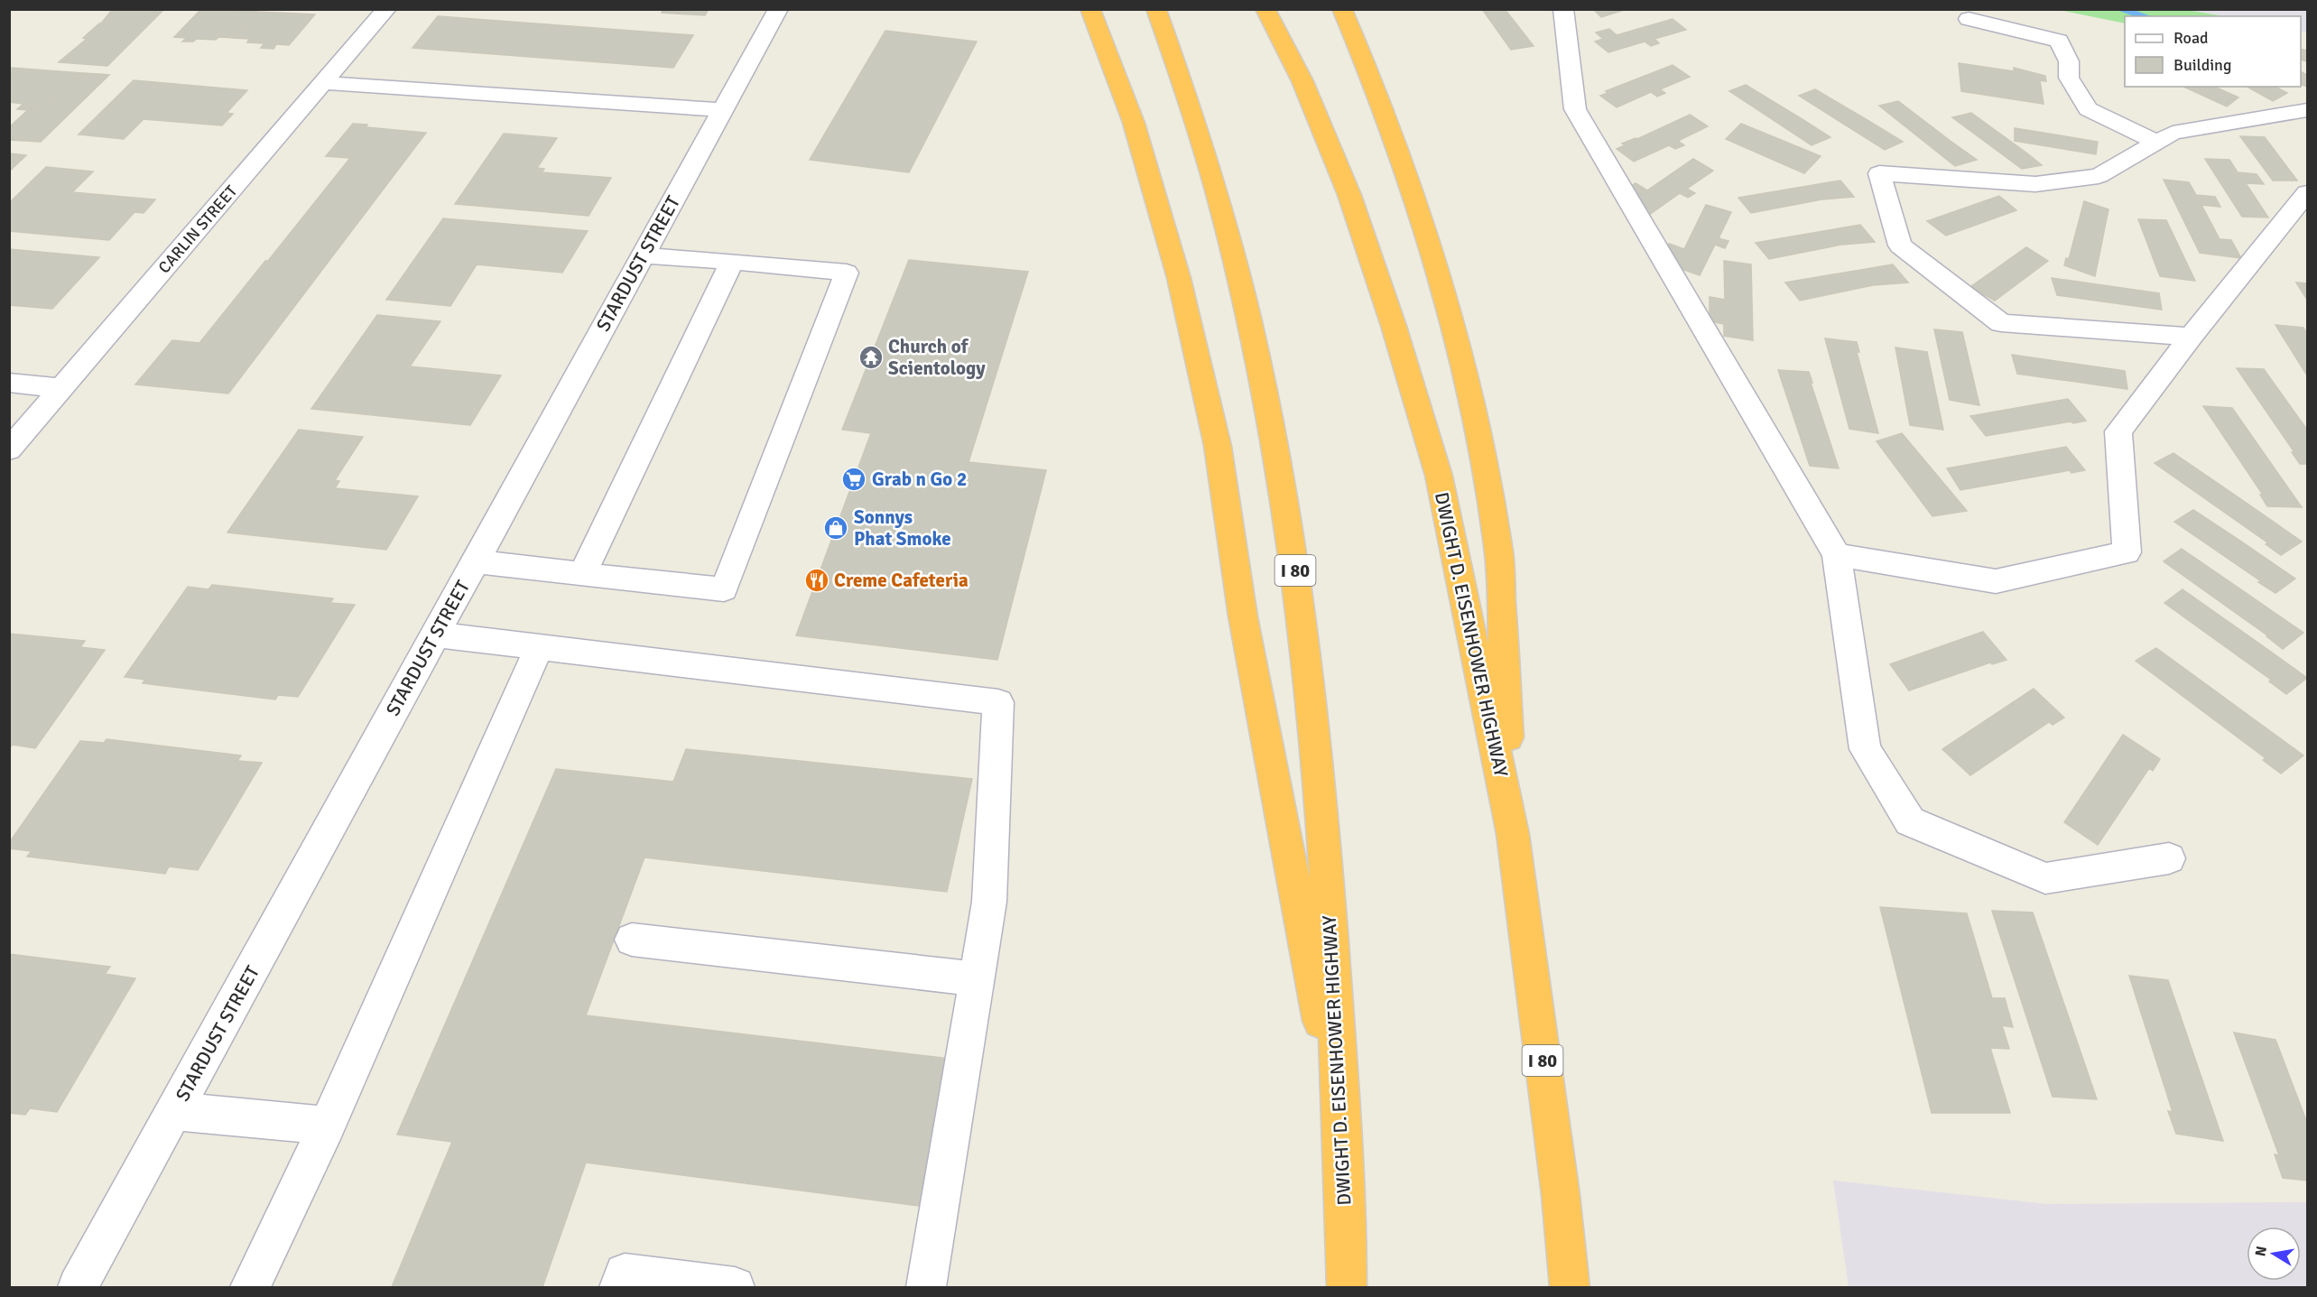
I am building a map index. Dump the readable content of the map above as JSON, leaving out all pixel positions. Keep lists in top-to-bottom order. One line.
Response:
{"streets":{"highway":["I 80","DWIGHT D. EISENHOWER HIGHWAY"],"street":["CARLIN STREET","STARDUST STREET"]},"places":{"temple":["Church of Scientology"],"supermarket":["Grab n Go 2"],"shop":["Sonnys Phat Smoke"],"restaurant":["Creme Cafeteria"]},"legend":["Road","Building"],"north":"left"}
